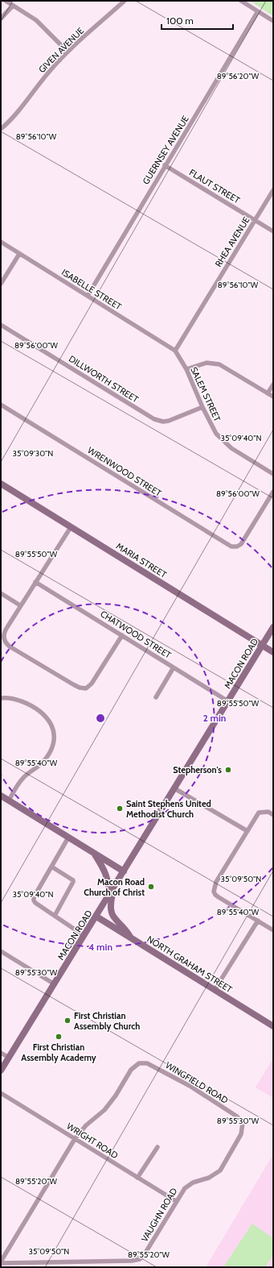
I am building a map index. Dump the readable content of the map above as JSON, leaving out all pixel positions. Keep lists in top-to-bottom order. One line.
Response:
{"streets":{"main road":["MARIA STREET","MACON ROAD","NORTH GRAHAM STREET"],"street":["GIVEN AVENUE","GUERNSEY AVENUE","FLAUT STREET","RHEA AVENUE","ISABELLE STREET","DILLWORTH STREET","SALEM STREET","WRENWOOD STREET","CHATWOOD STREET","WINGFIELD ROAD","WRIGHT ROAD","VAUGHN ROAD"]},"crossings":[["GUERNSEY AVENUE","FLAUT STREET"],["GUERNSEY AVENUE","ISABELLE STREET"],["FLAUT STREET","RHEA AVENUE"],["RHEA AVENUE","ISABELLE STREET"],["RHEA AVENUE","SALEM STREET"],["ISABELLE STREET","SALEM STREET"],["DILLWORTH STREET","SALEM STREET"],["MARIA STREET","MACON ROAD"],["CHATWOOD STREET","MACON ROAD"],["MACON ROAD","NORTH GRAHAM STREET"],["WINGFIELD ROAD","WRIGHT ROAD"],["WINGFIELD ROAD","VAUGHN ROAD"],["WRIGHT ROAD","VAUGHN ROAD"]],"places":["Stepherson's","Saint Stephens United Methodist Church","Macon Road Church of Christ","First Christian Assembly Church","First Christian Assembly Academy"],"scale_bar":"100 m","coordinates":["89°56'20\"W","89°56'10\"W","89°56'00\"W","35°09'40\"N","35°09'30\"N","89°55'50\"W","89°55'40\"W","35°09'50\"N","89°55'30\"W","89°55'20\"W"],"rings":["2 min","4 min"]}
